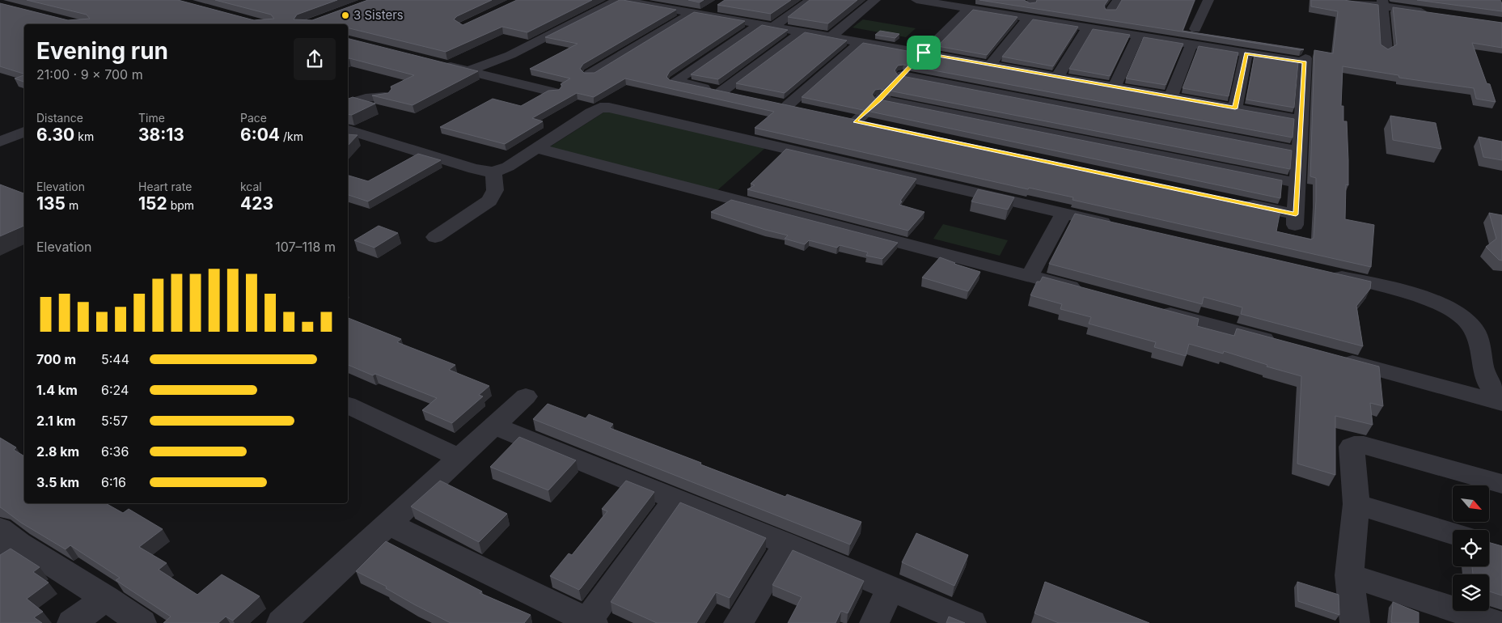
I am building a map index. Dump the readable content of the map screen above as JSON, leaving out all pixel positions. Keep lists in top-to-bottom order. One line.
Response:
{"places":["3 Sisters"],"north":"bottom right","page":{"heading":["Evening run","21:00 · 9 × 700 m"],"stats":[["Distance","6.30 km"],["Time","38:13"],["Pace","6:04 /km"],["Elevation","135 m"],["Heart rate","152 bpm"],["kcal","423"]],"chart":["Elevation","107–118 m"],"list":[{"name":"700 m","note":"5:44"},{"name":"1.4 km","note":"6:24"},{"name":"2.1 km","note":"5:57"},{"name":"2.8 km","note":"6:36"},{"name":"3.5 km","note":"6:16"}]}}
